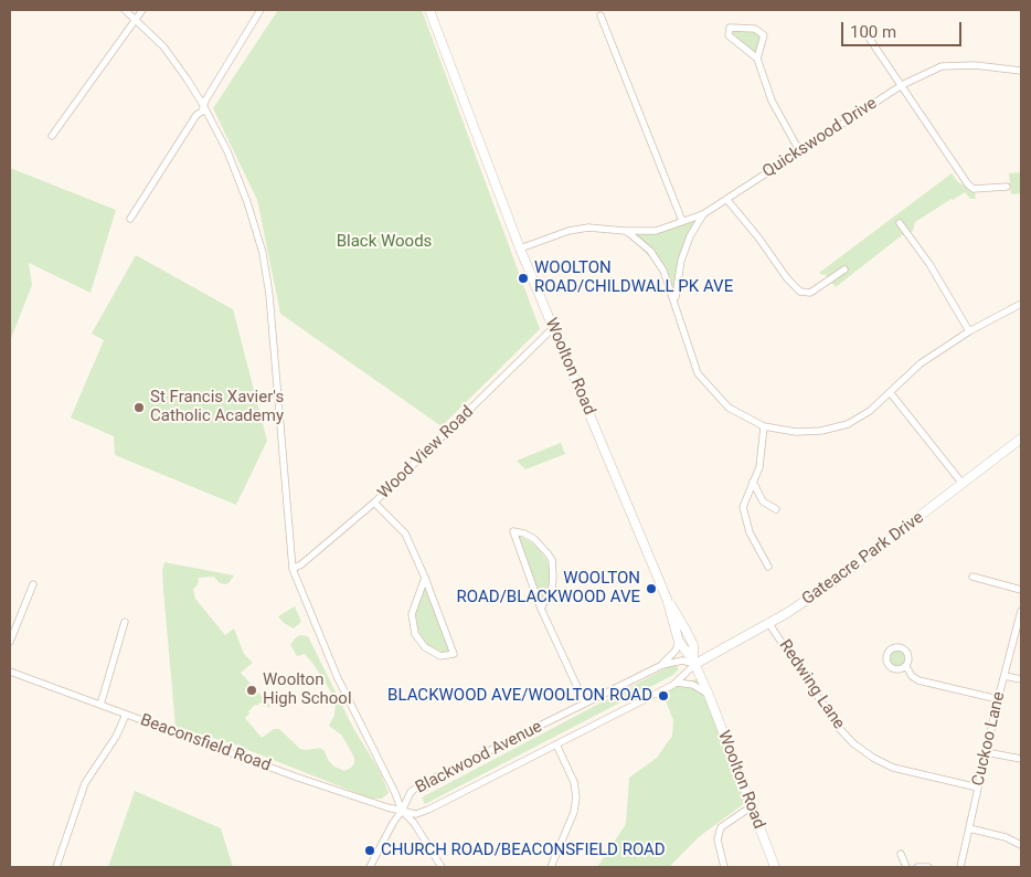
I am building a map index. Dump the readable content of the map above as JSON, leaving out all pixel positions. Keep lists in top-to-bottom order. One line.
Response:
{"streets":{"street":["Quickswood Drive","Woolton Road","Wood View Road","Gateacre Park Drive","Redwing Lane","Cuckoo Lane","Beaconsfield Road","Blackwood Avenue"]},"crossings":[["Quickswood Drive","Woolton Road"],["Woolton Road","Wood View Road"],["Woolton Road","Gateacre Park Drive"],["Woolton Road","Blackwood Avenue"],["Gateacre Park Drive","Redwing Lane"],["Gateacre Park Drive","Blackwood Avenue"],["Redwing Lane","Cuckoo Lane"],["Beaconsfield Road","Blackwood Avenue"]],"parks":["Black Woods"],"places":["WOOLTON ROAD/CHILDWALL PK AVE","St Francis Xavier's Catholic Academy","WOOLTON ROAD/BLACKWOOD AVE","Woolton High School","BLACKWOOD AVE/WOOLTON ROAD","CHURCH ROAD/BEACONSFIELD ROAD"],"scale_bar":"100 m"}
